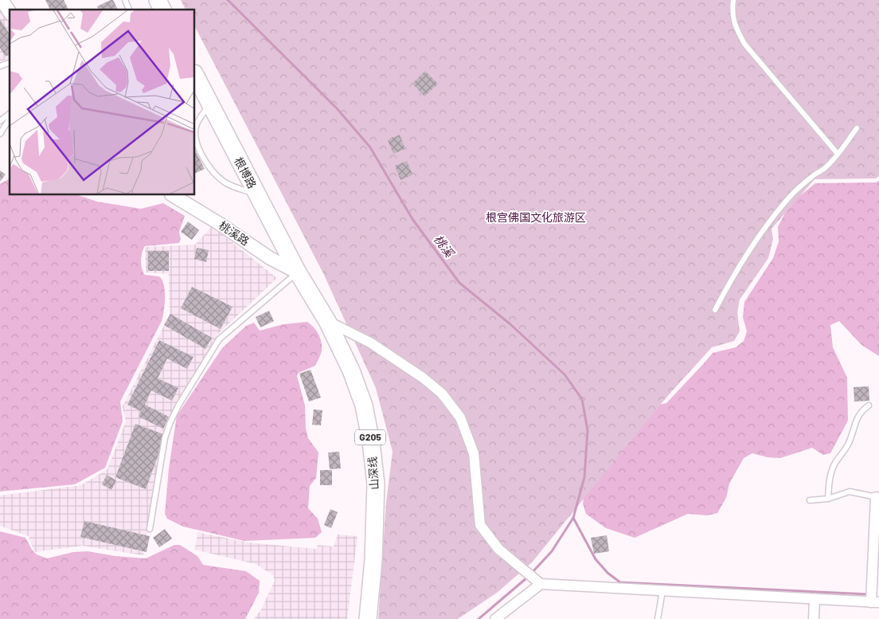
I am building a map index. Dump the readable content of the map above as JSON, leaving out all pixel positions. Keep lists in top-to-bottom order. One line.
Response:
{"streets":{"highway":["根博路","G205","山深线"],"street":["桃溪路"]},"crossings":[["根博路","桃溪路"],["根博路","山深线"],["桃溪路","山深线"]],"water":["桃溪"],"parks":["根宫佛国文化旅游区"]}
